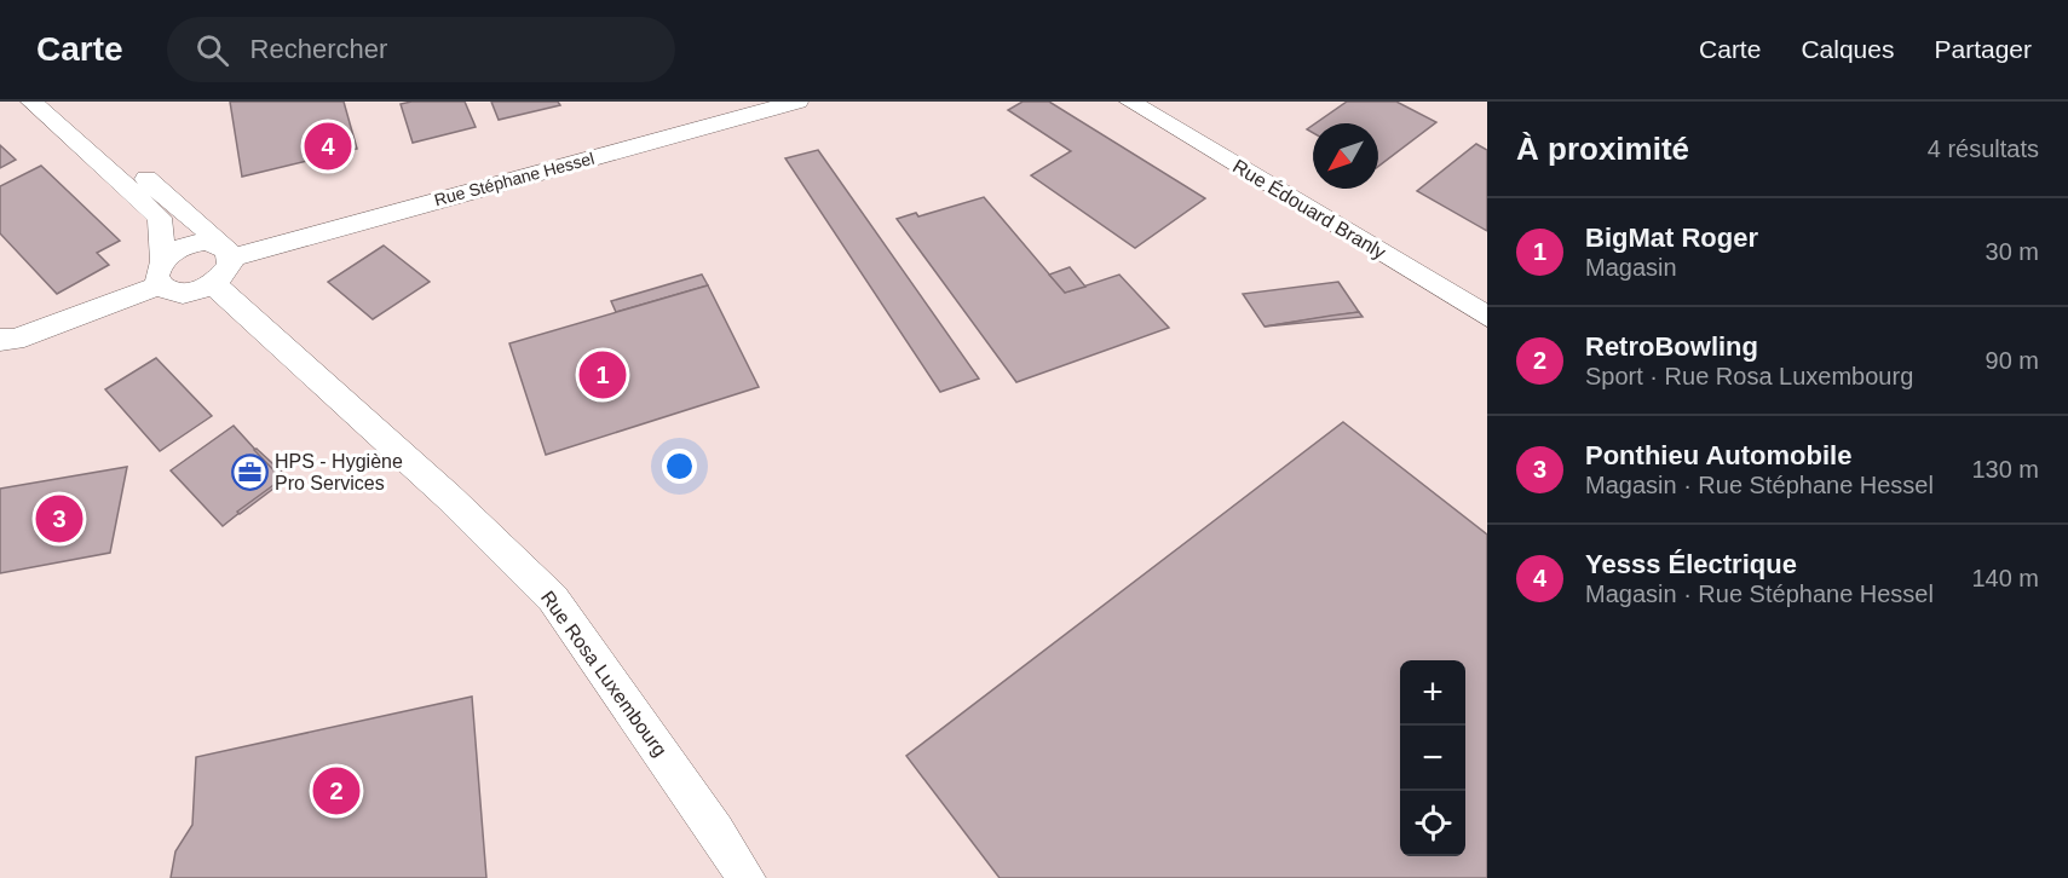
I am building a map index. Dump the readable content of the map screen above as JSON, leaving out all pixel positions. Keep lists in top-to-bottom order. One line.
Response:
{"streets":{"street":["Rue Stéphane Hessel","Rue Édouard Branly","Rue Rosa Luxembourg"]},"places":{"office":["HPS - Hygiène Pro Services"]},"north":"bottom left","page":{"header":"Carte","search":"Rechercher","nav":["Carte","Calques","Partager"],"heading":["À proximité","4 résultats"],"pins":["4","1","3","2"],"list":[{"mark":"1","name":"BigMat Roger","note":"Magasin","value":"30 m"},{"mark":"2","name":"RetroBowling","note":"Sport · Rue Rosa Luxembourg","value":"90 m"},{"mark":"3","name":"Ponthieu Automobile","note":"Magasin · Rue Stéphane Hessel","value":"130 m"},{"mark":"4","name":"Yesss Électrique","note":"Magasin · Rue Stéphane Hessel","value":"140 m"}],"map_buttons":["+","−"]}}
